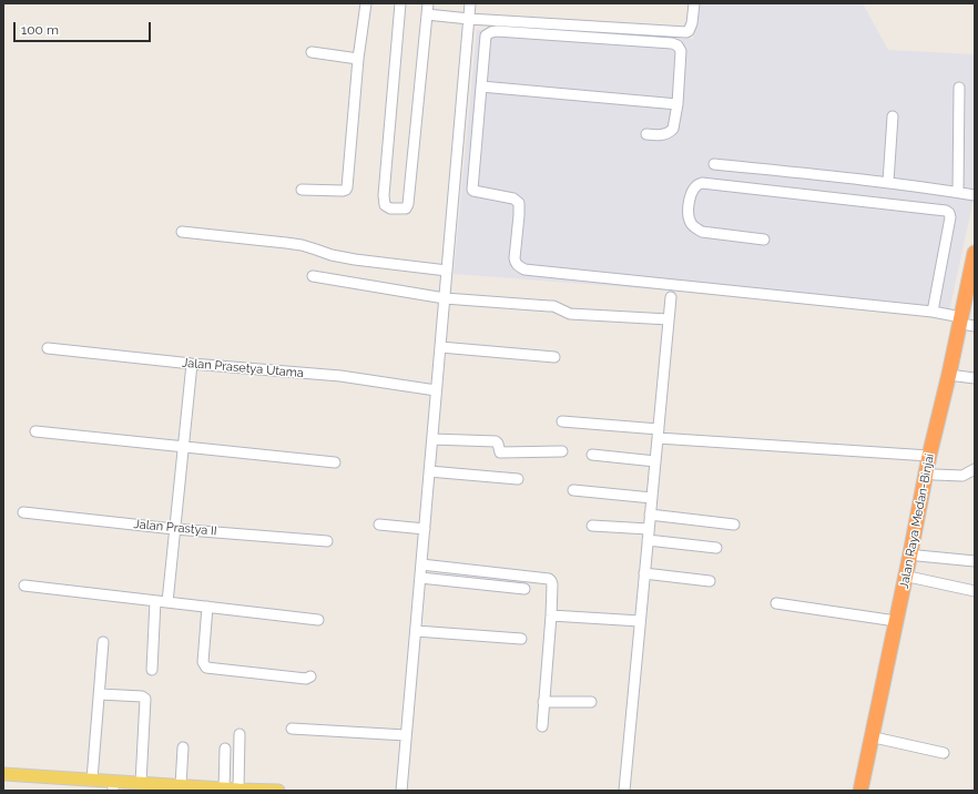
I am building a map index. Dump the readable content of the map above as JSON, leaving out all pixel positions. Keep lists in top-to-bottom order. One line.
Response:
{"streets":{"highway":["Jalan Raya Medan-Binjai"],"street":["Jalan Prasetya Utama","Jalan Prastya II"]},"scale_bar":"100 m"}
